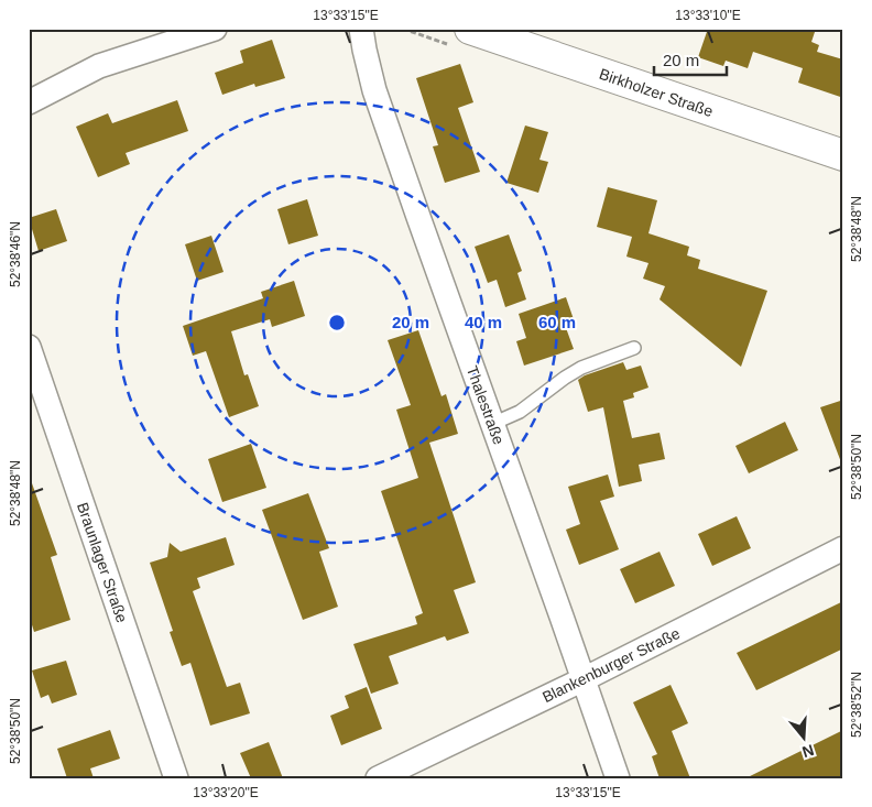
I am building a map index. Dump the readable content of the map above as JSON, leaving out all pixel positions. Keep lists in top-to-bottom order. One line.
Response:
{"streets":{"street":["Birkholzer Straße","Thalestraße","Braunlager Straße","Blankenburger Straße"]},"crossings":[["Thalestraße","Blankenburger Straße"]],"scale_bar":"20 m","north":"bottom","coordinates":["13°33'15\"E","13°33'10\"E","52°38'48\"N","52°38'46\"N","52°38'50\"N","52°38'52\"N","13°33'20\"E"],"rings":["20 m","40 m","60 m"]}
